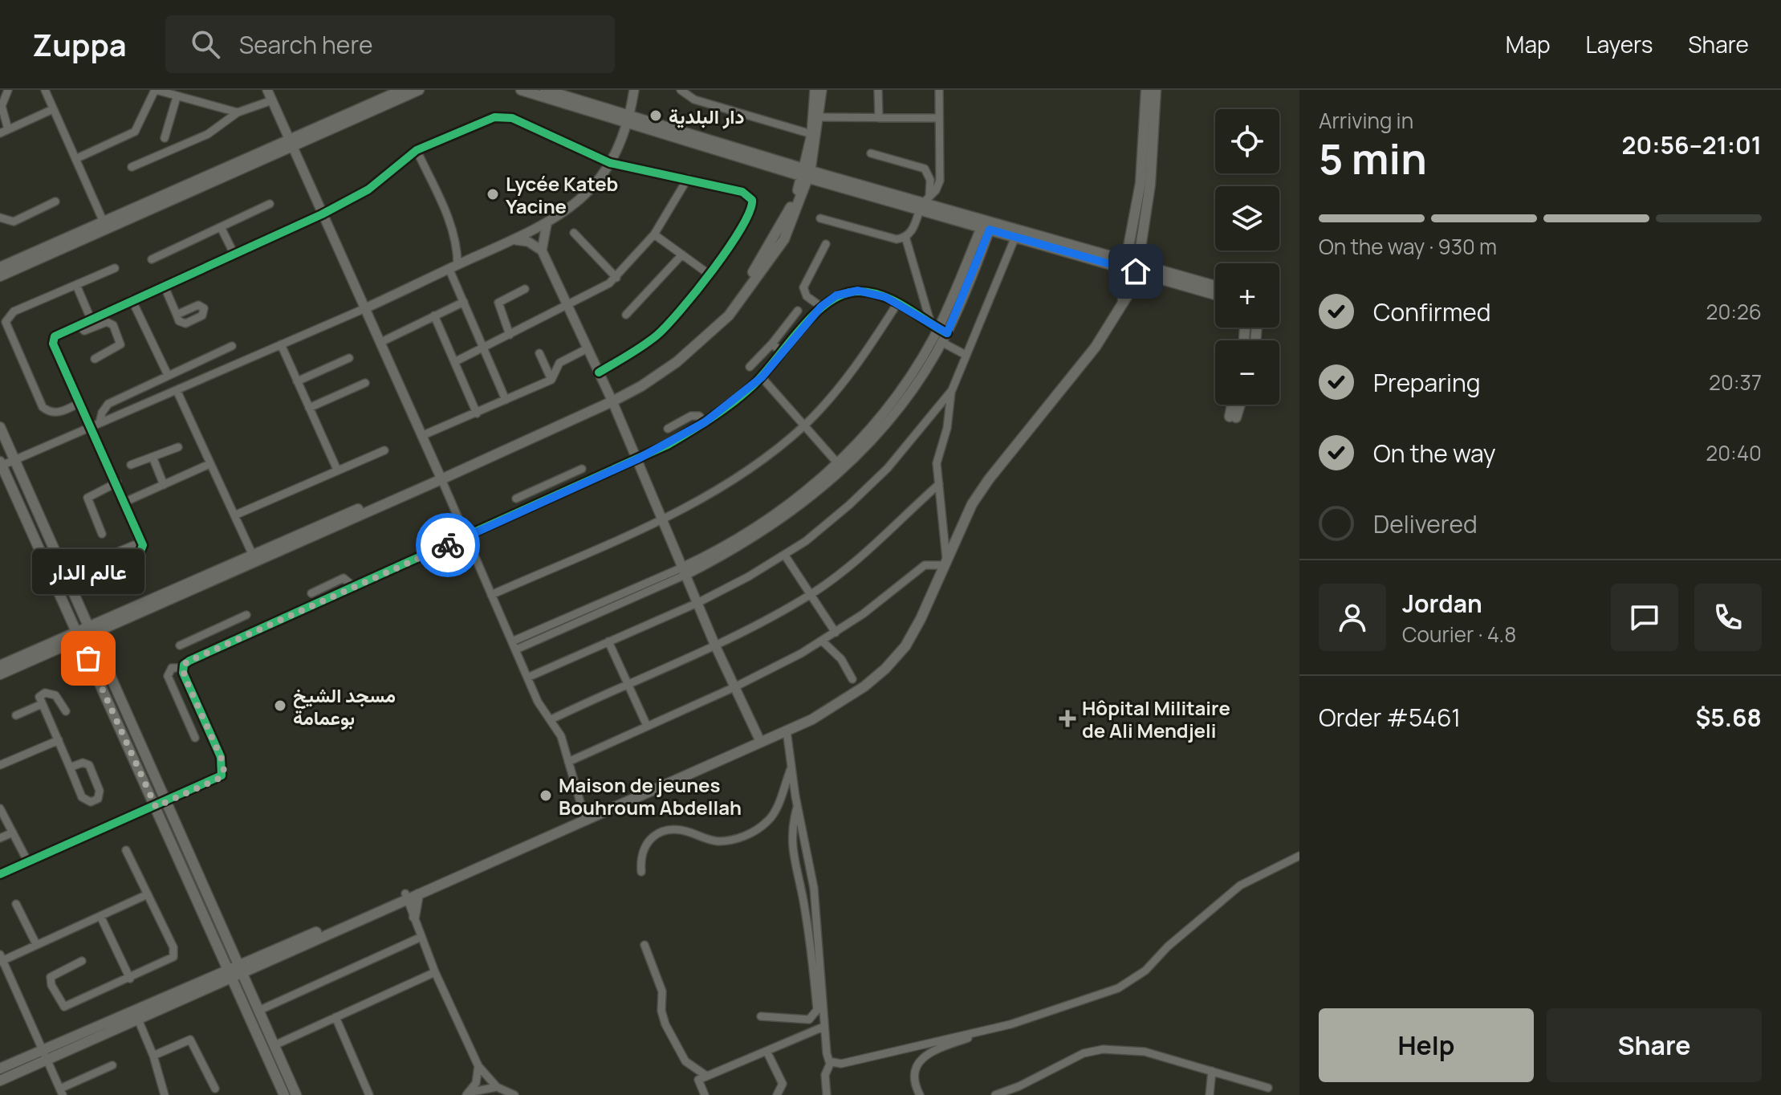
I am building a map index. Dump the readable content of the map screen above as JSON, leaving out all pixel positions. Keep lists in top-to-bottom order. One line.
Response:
{"places":{"other":["دار البلدية","Lycée Kateb Yacine","عالم الدار","مسجد الشيخ بوعمامة","Maison de jeunes Bouhroum Abdellah"],"health":["Hôpital Militaire de Ali Mendjeli"]},"page":{"header":"Zuppa","search":"Search here","nav":["Map","Layers","Share"],"heading":["5 min","Arriving in","20:56–21:01"],"panel":["Jordan","Courier · 4.8","Order #5461","$5.68"],"map_buttons":["+","−"],"bar":"On the way · 930 m","list":[["Confirmed","20:26"],["Preparing","20:37"],["On the way","20:40"],"Delivered"],"bubble":"عالم الدار","buttons":["Help","Share"]}}
